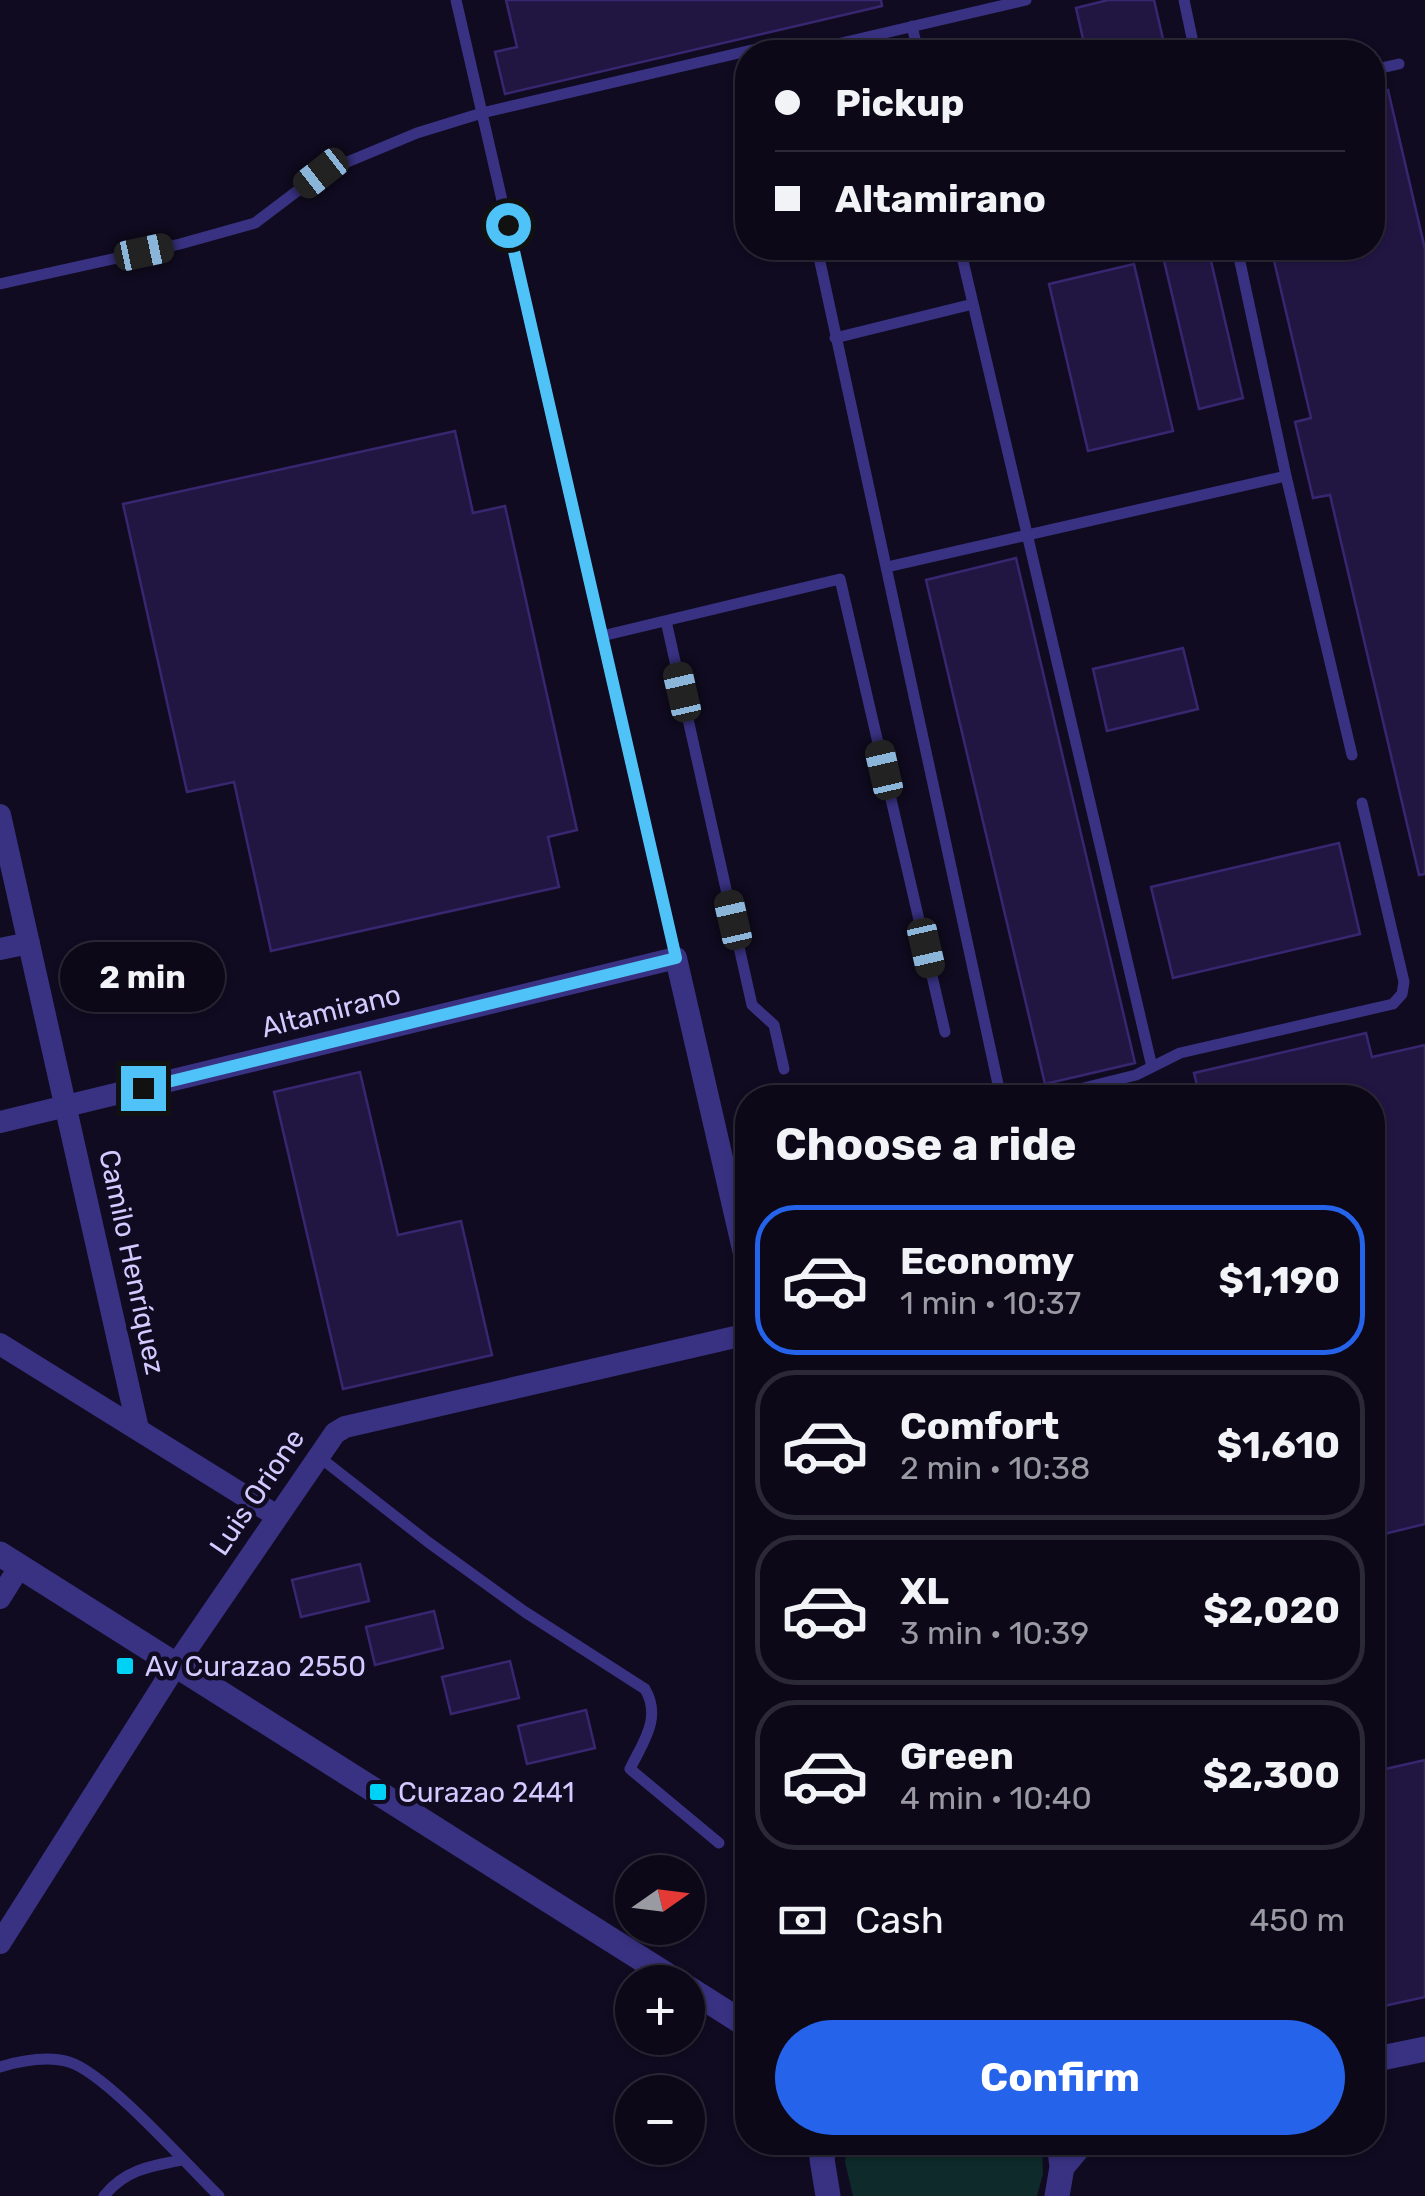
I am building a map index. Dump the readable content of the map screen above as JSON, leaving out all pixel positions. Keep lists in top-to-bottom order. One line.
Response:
{"streets":{"street":["Altamirano","Camilo Henríquez","Luis Orione"]},"crossings":[["Altamirano","Camilo Henríquez"]],"places":{"transit":["Av Curazao 2550","Curazao 2441"]},"north":"right","page":{"banner":["Pickup","Altamirano"],"bubble":"2 min","heading":"Choose a ride","list":[{"name":"Economy","note":"1 min · 10:37","value":"$1,190"},{"name":"Comfort","note":"2 min · 10:38","value":"$1,610"},{"name":"XL","note":"3 min · 10:39","value":"$2,020"},{"name":"Green","note":"4 min · 10:40","value":"$2,300"}],"map_buttons":["+","−"],"pay":["Cash","450 m"],"buttons":"Confirm"}}
